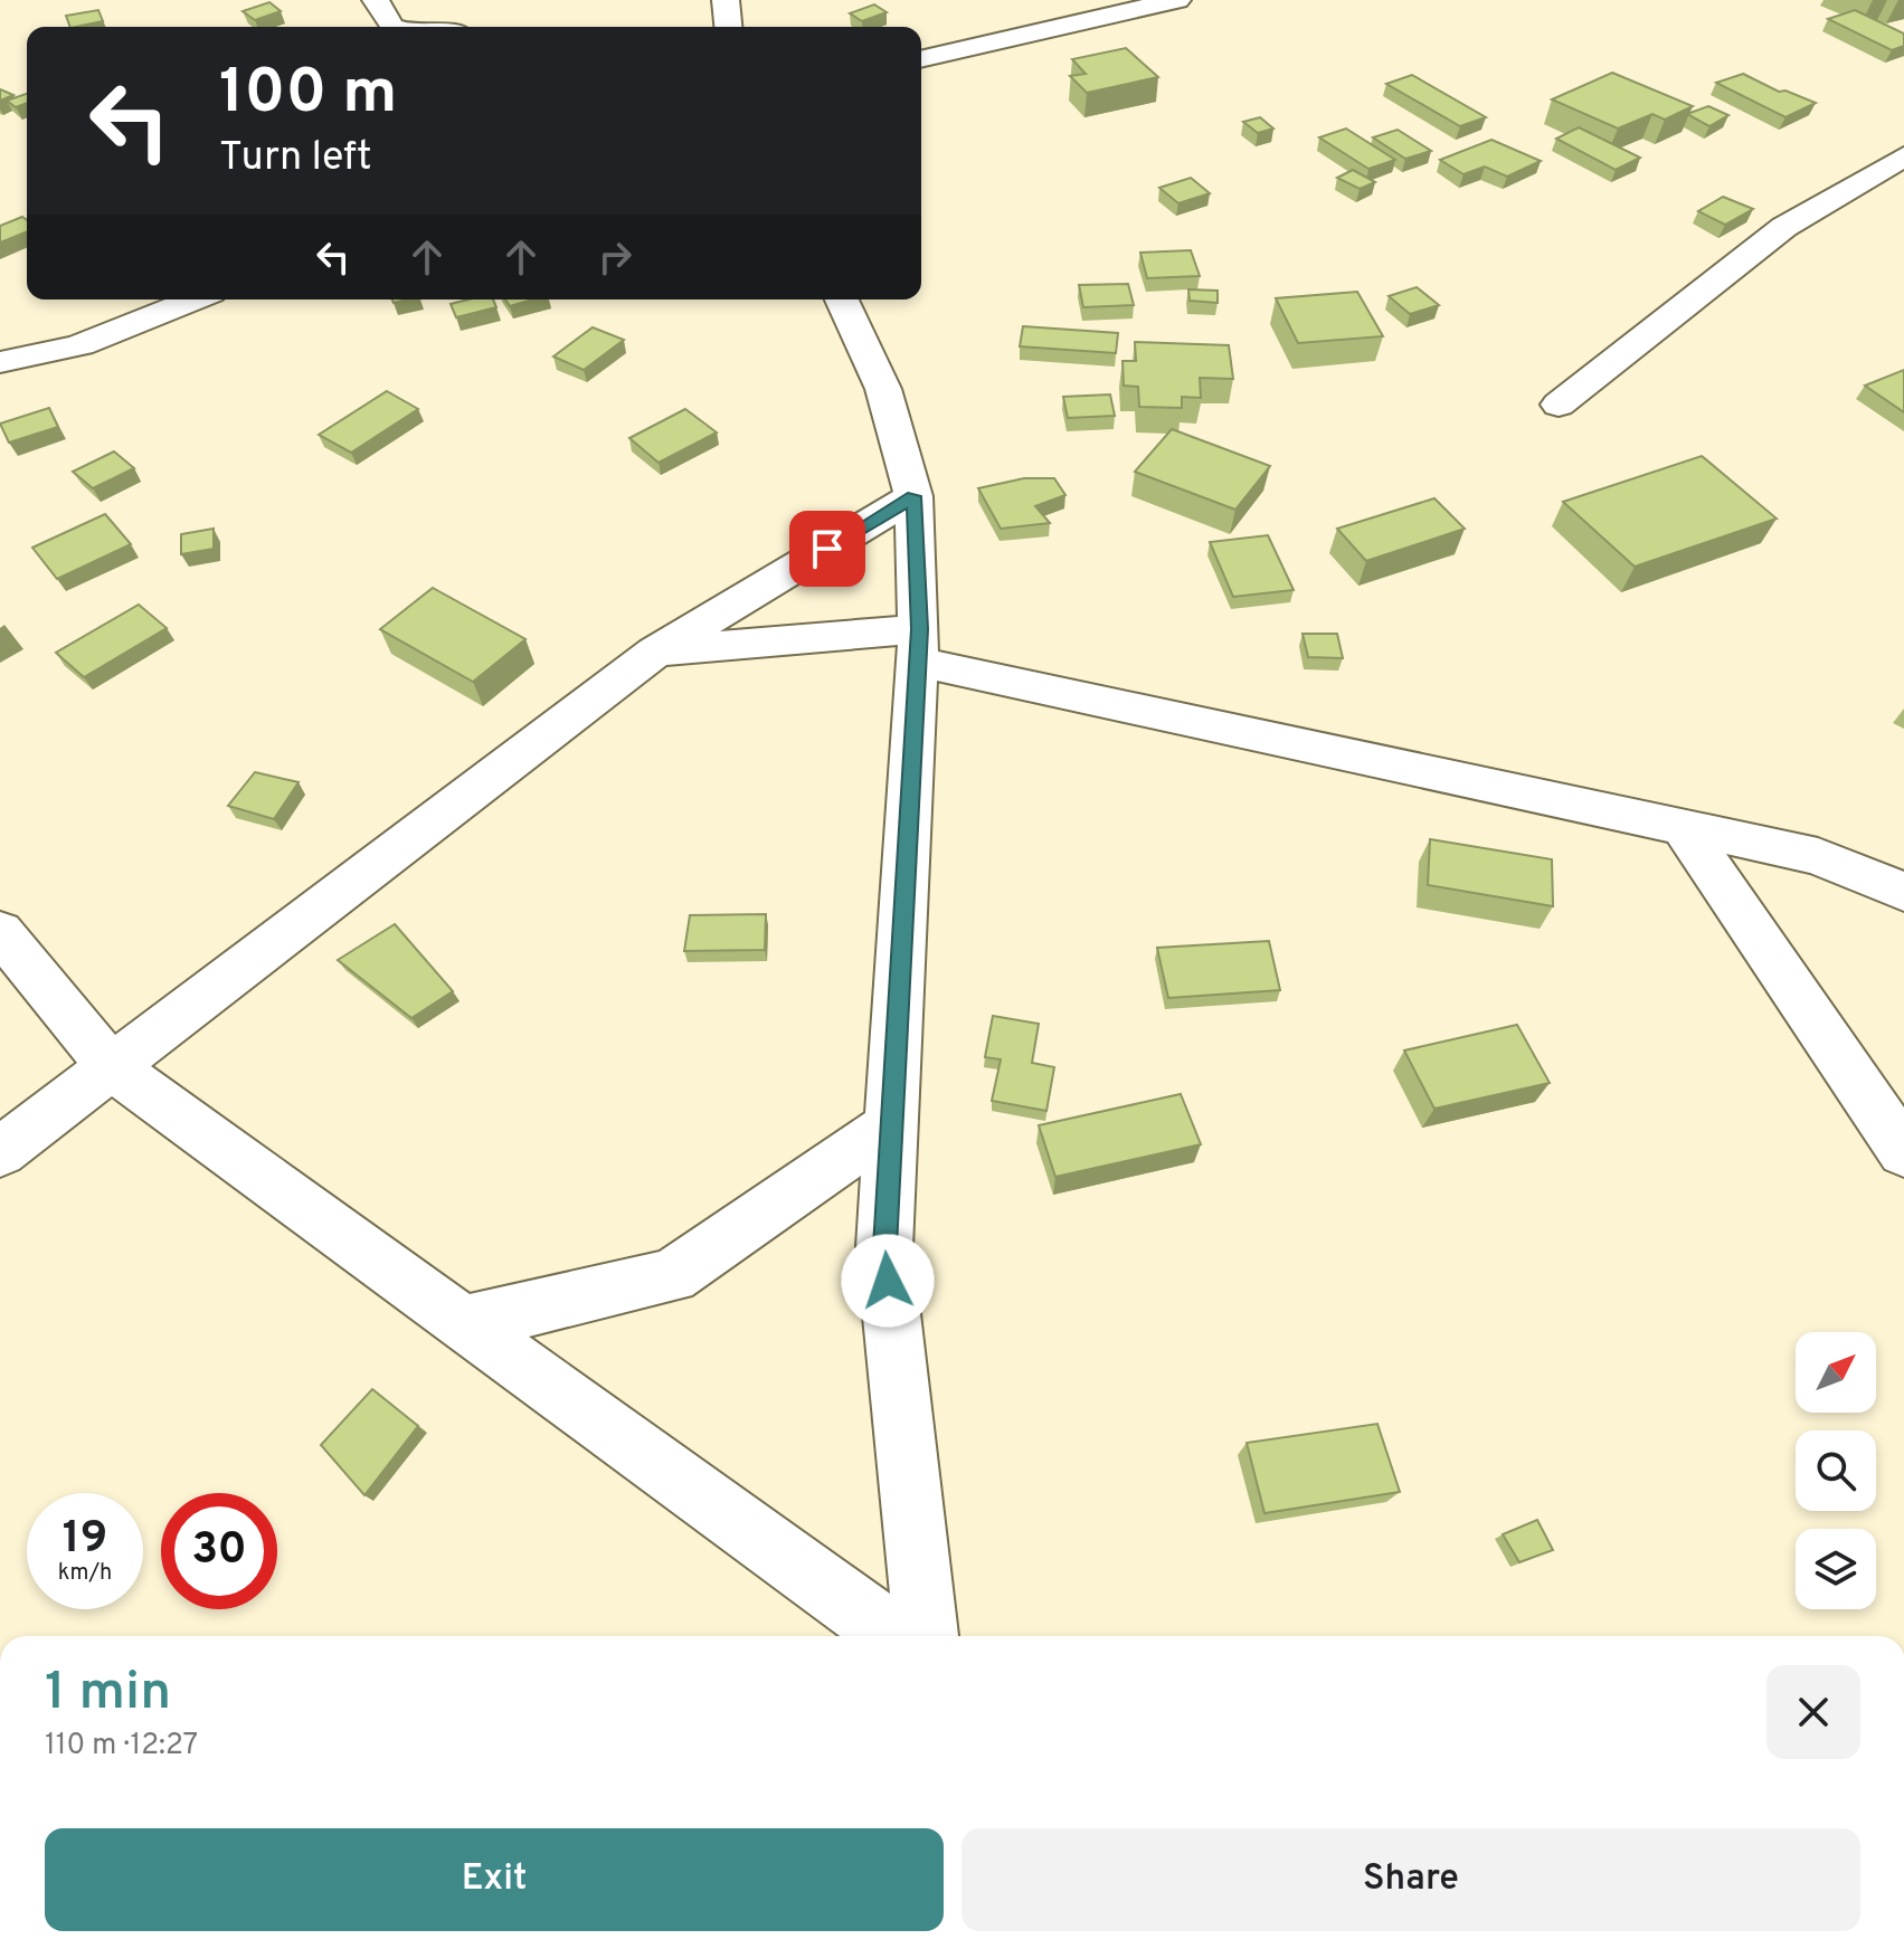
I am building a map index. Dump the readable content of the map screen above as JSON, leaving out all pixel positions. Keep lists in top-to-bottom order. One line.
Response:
{"north":"top right","page":{"turn":["100 m","Turn left"],"speed":"19 km/h","limit":"30","heading":["1 min","110 m · 12:27"],"buttons":["Exit","Share"]}}
